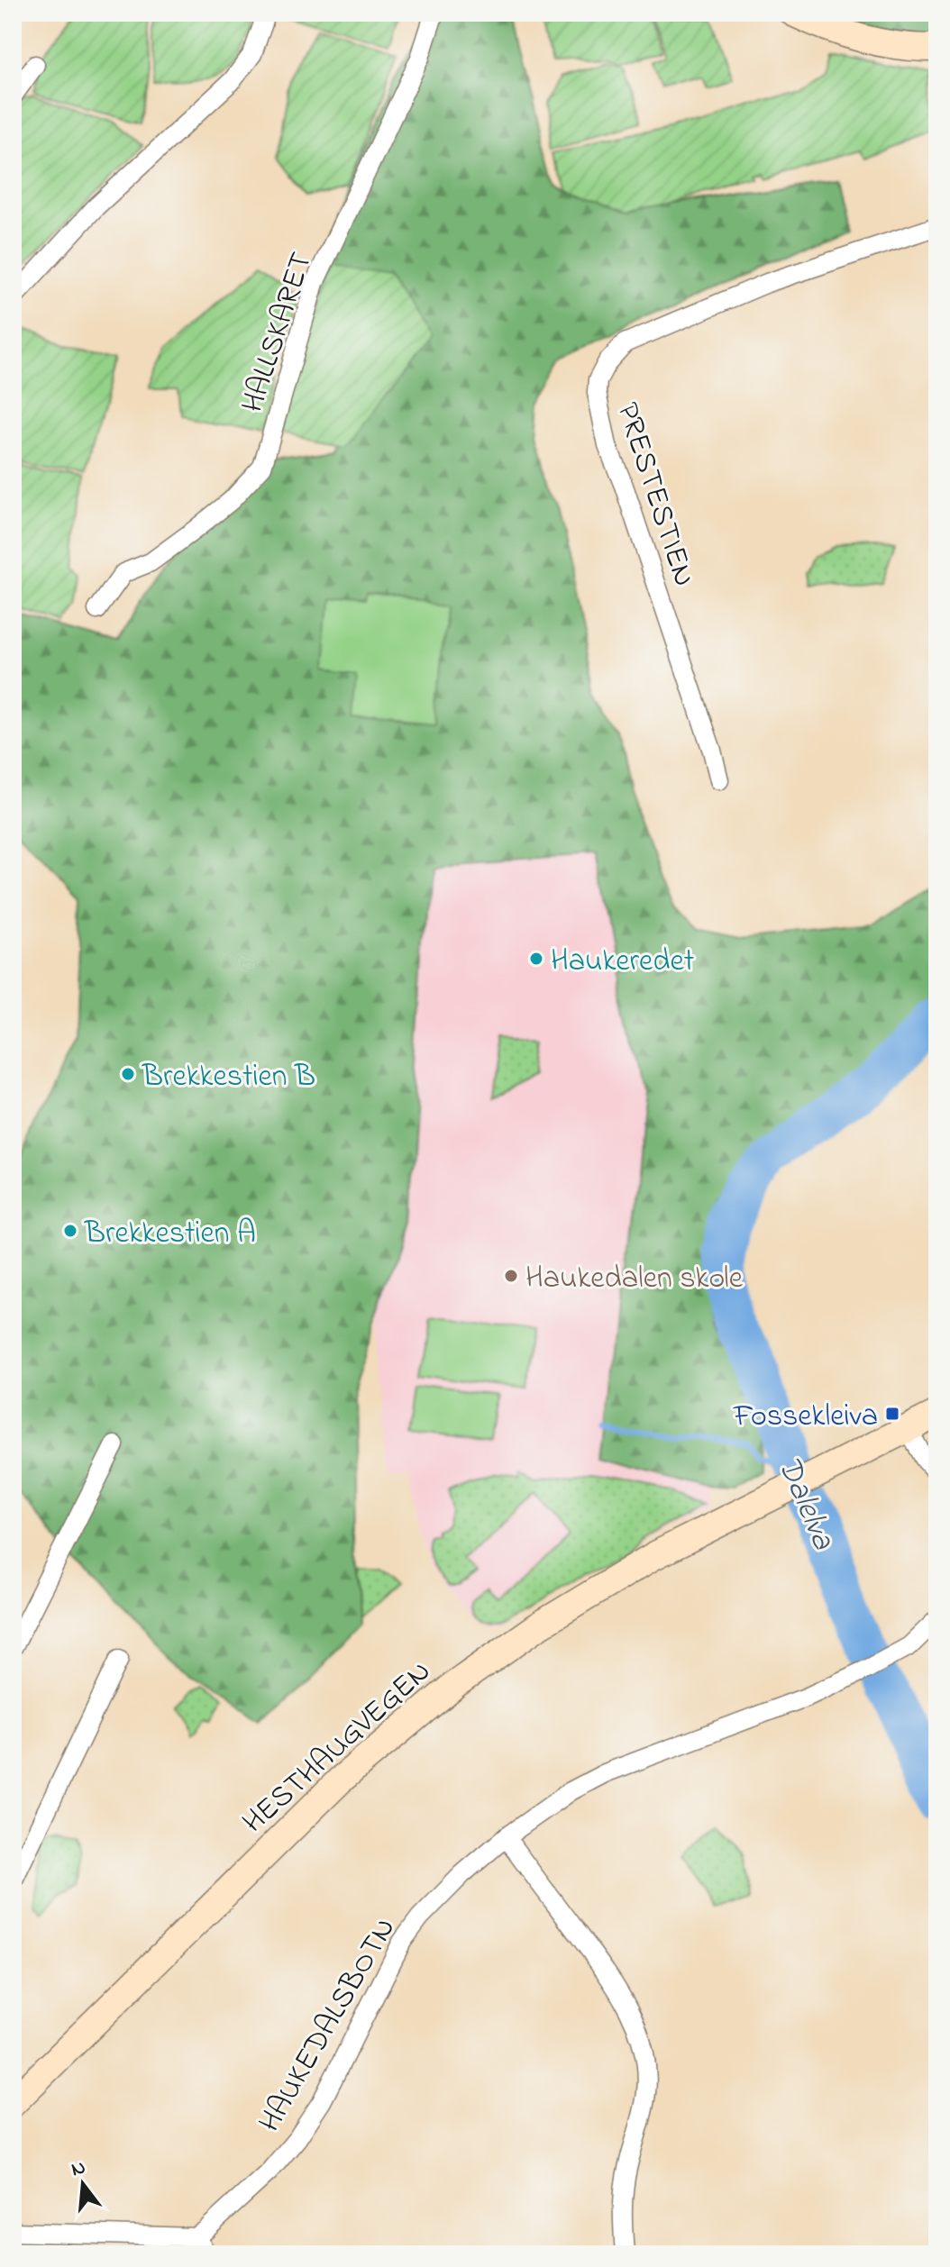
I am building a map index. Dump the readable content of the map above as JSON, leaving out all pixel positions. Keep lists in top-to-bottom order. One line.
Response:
{"streets":{"main road":["HESTHAUGVEGEN"],"street":["HALLSKARET","PRESTESTIEN","HAUKEDALSBOTN"]},"water":["Dalelva"],"places":{"other":["Haukeredet","Brekkestien B","Brekkestien A","Haukedalen skole"],"transit":["Fossekleiva"]},"north":"top"}
